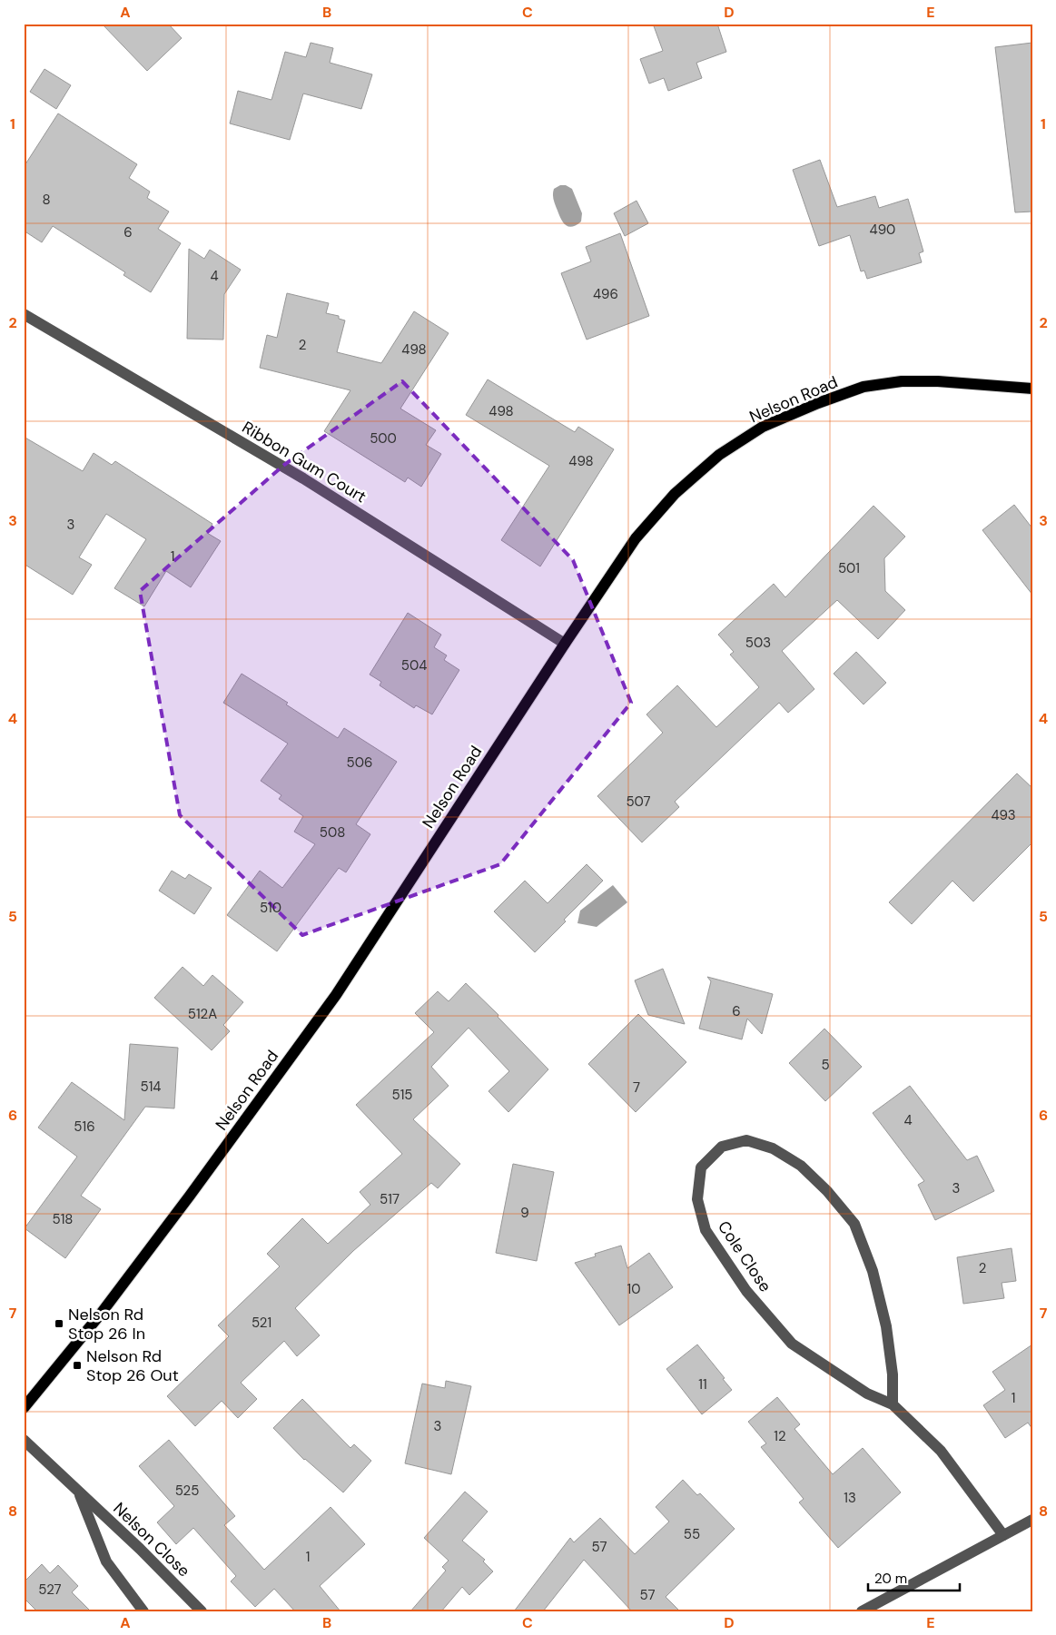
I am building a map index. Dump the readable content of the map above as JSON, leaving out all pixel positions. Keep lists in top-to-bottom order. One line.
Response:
{"streets":{"main road":["Nelson Road"],"street":["Ribbon Gum Court","Cole Close","Nelson Close"]},"crossings":[["Nelson Road","Ribbon Gum Court"]],"places":{"transit":["Nelson Rd Stop 26 In","Nelson Rd Stop 26 Out"]},"house_numbers":["8","490","6","4","496","2","498","498","500","498","3","1","501","503","504","506","507","493","508","510","6","512A","5","514","7","515","4","516","3","517","9","518","2","10","521","11","1","3","12","525","13","55","57","1","527","57"],"scale_bar":"20 m","grid":{"columns":["A","B","C","D","E"],"rows":["1","2","3","4","5","6","7","8"]}}
